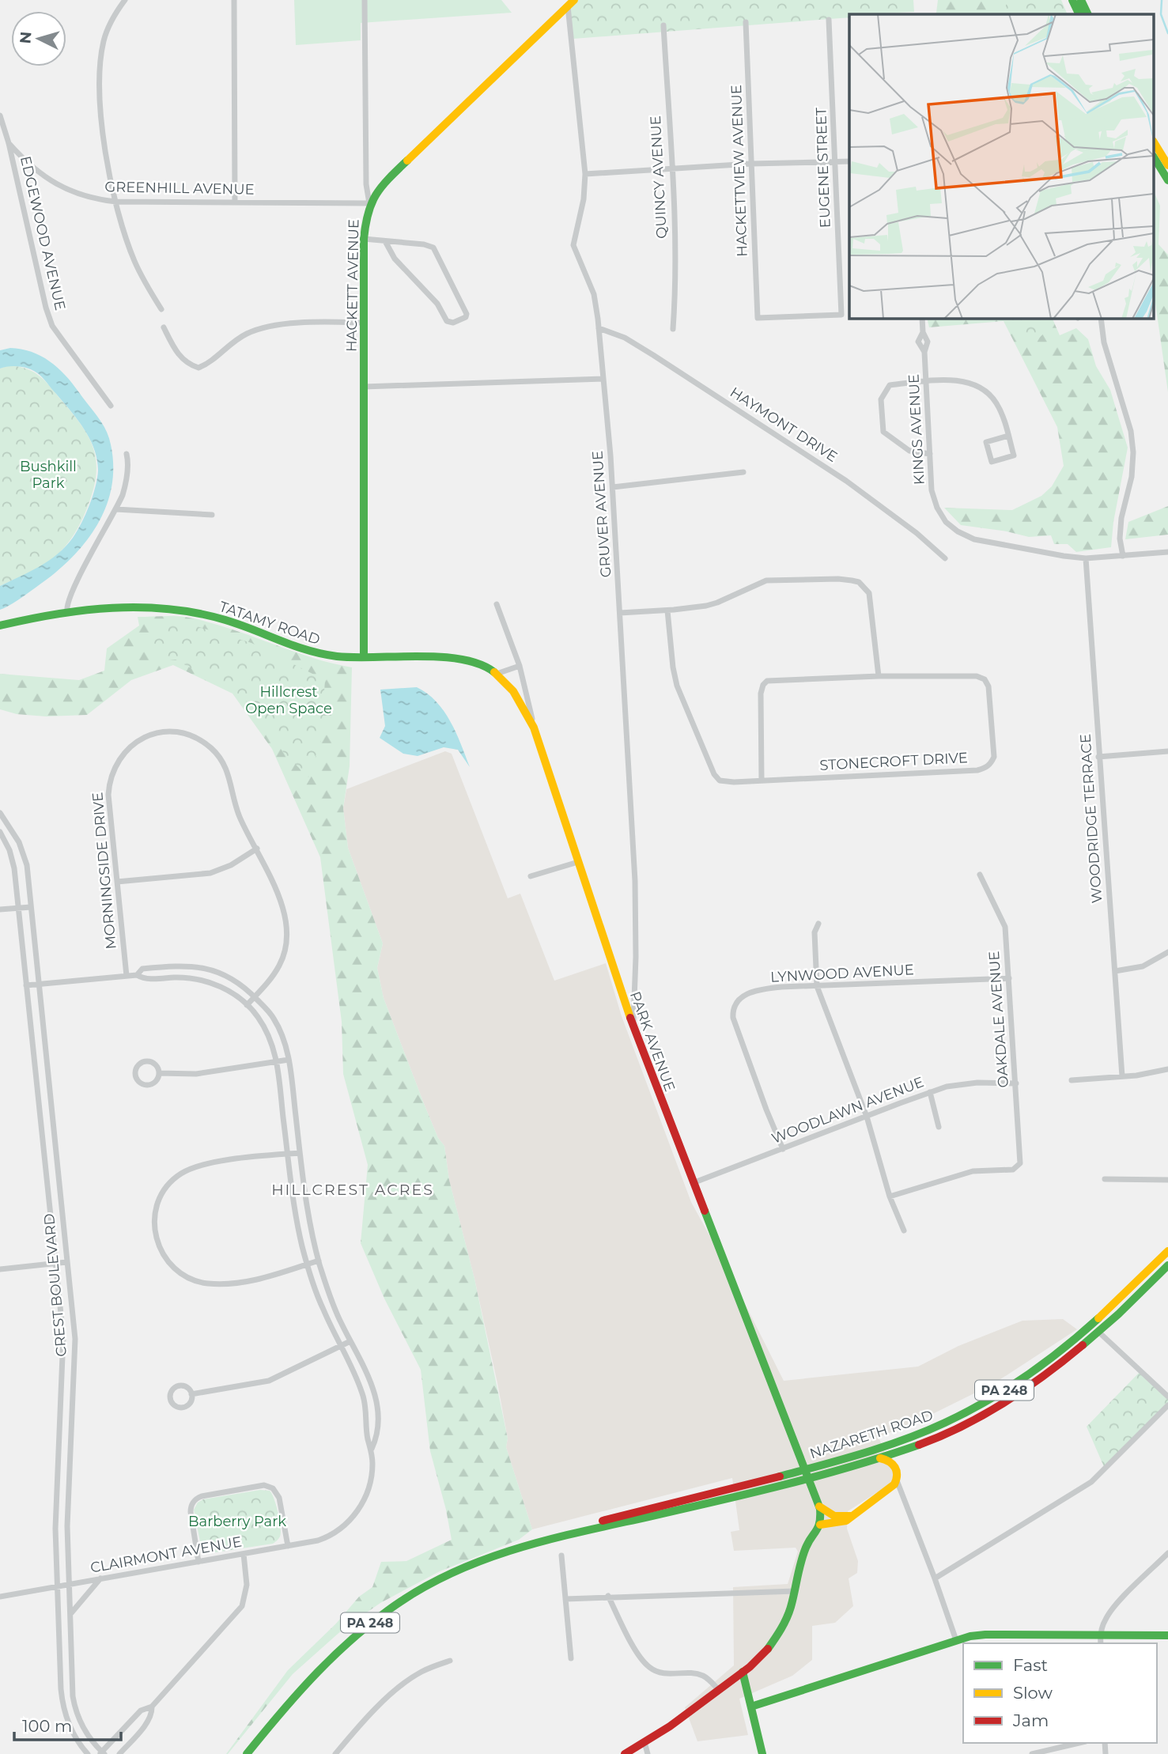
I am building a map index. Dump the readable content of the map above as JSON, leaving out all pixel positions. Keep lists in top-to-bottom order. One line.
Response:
{"streets":{"main road":["HACKETT AVENUE","TATAMY ROAD","PARK AVENUE","PA 248","NAZARETH ROAD"],"street":["EUGENE STREET","HACKETTVIEW AVENUE","QUINCY AVENUE","GREENHILL AVENUE","EDGEWOOD AVENUE","HAYMONT DRIVE","KINGS AVENUE","GRUVER AVENUE","STONECROFT DRIVE","WOODRIDGE TERRACE","MORNINGSIDE DRIVE","LYNWOOD AVENUE","OAKDALE AVENUE","WOODLAWN AVENUE","CREST BOULEVARD","CLAIRMONT AVENUE"]},"crossings":[["EUGENE STREET","HACKETTVIEW AVENUE"],["GREENHILL AVENUE","EDGEWOOD AVENUE"],["GREENHILL AVENUE","HACKETT AVENUE"],["HACKETT AVENUE","GRUVER AVENUE"],["HACKETT AVENUE","TATAMY ROAD"],["HAYMONT DRIVE","GRUVER AVENUE"],["KINGS AVENUE","WOODRIDGE TERRACE"],["GRUVER AVENUE","PARK AVENUE"],["TATAMY ROAD","PARK AVENUE"],["MORNINGSIDE DRIVE","CLAIRMONT AVENUE"],["LYNWOOD AVENUE","OAKDALE AVENUE"],["LYNWOOD AVENUE","WOODLAWN AVENUE"],["OAKDALE AVENUE","WOODLAWN AVENUE"],["PARK AVENUE","WOODLAWN AVENUE"],["PARK AVENUE","NAZARETH ROAD"],["CREST BOULEVARD","CLAIRMONT AVENUE"]],"districts":["HILLCREST ACRES"],"parks":["Bushkill Park","Hillcrest Open Space","Barberry Park"],"legend":["Fast","Slow","Jam"],"scale_bar":"100 m","north":"left"}
